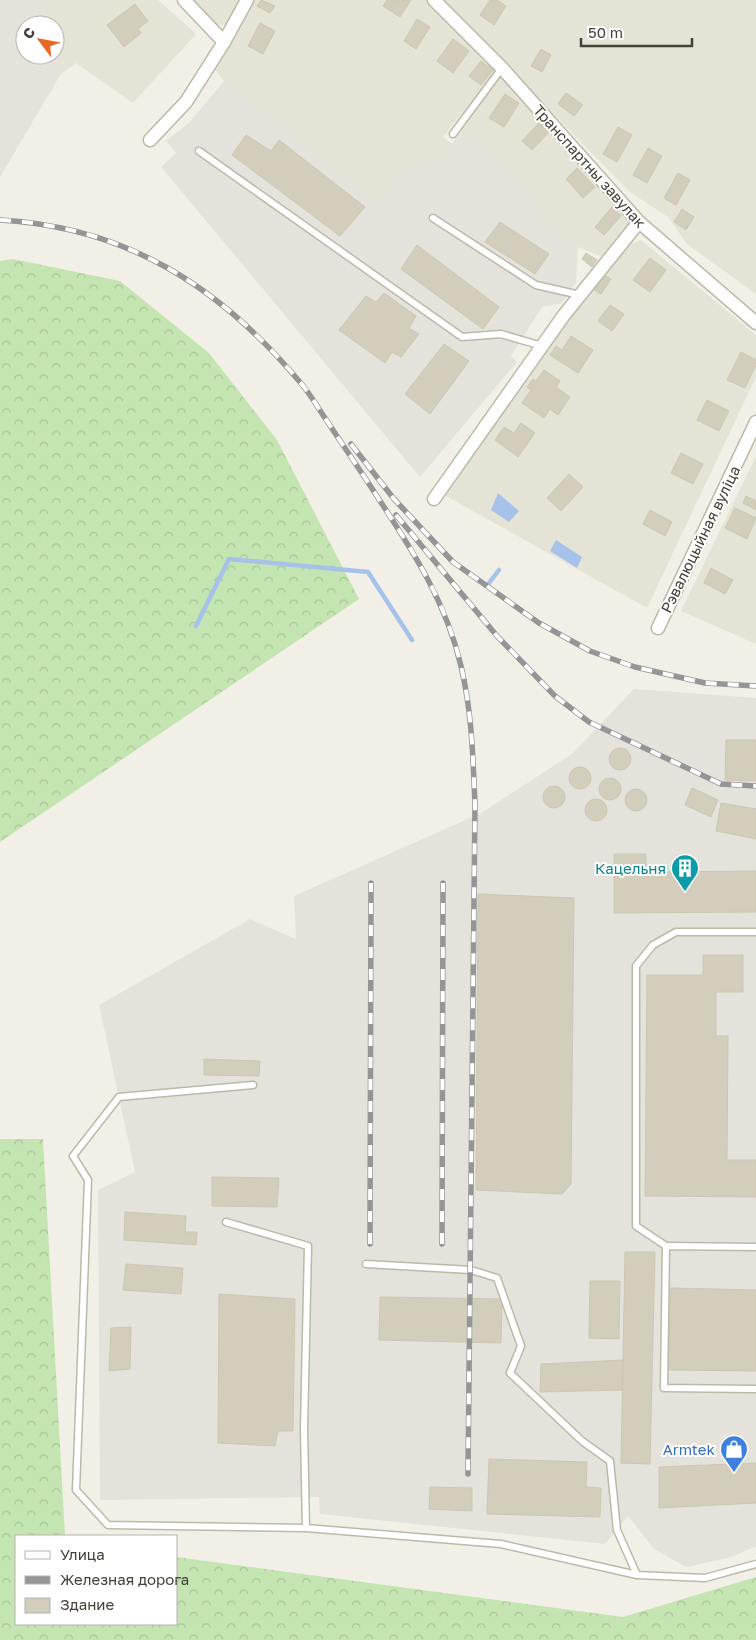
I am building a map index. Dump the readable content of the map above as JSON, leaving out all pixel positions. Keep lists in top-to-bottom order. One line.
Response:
{"streets":{"street":["Транспартны завулак","Рэвалюцыйная вуліца"]},"places":{"building":["Кацельня"],"shop":["Armtek"]},"legend":["Улица","Железная дорога","Здание"],"scale_bar":"50 m","north":"top left"}
